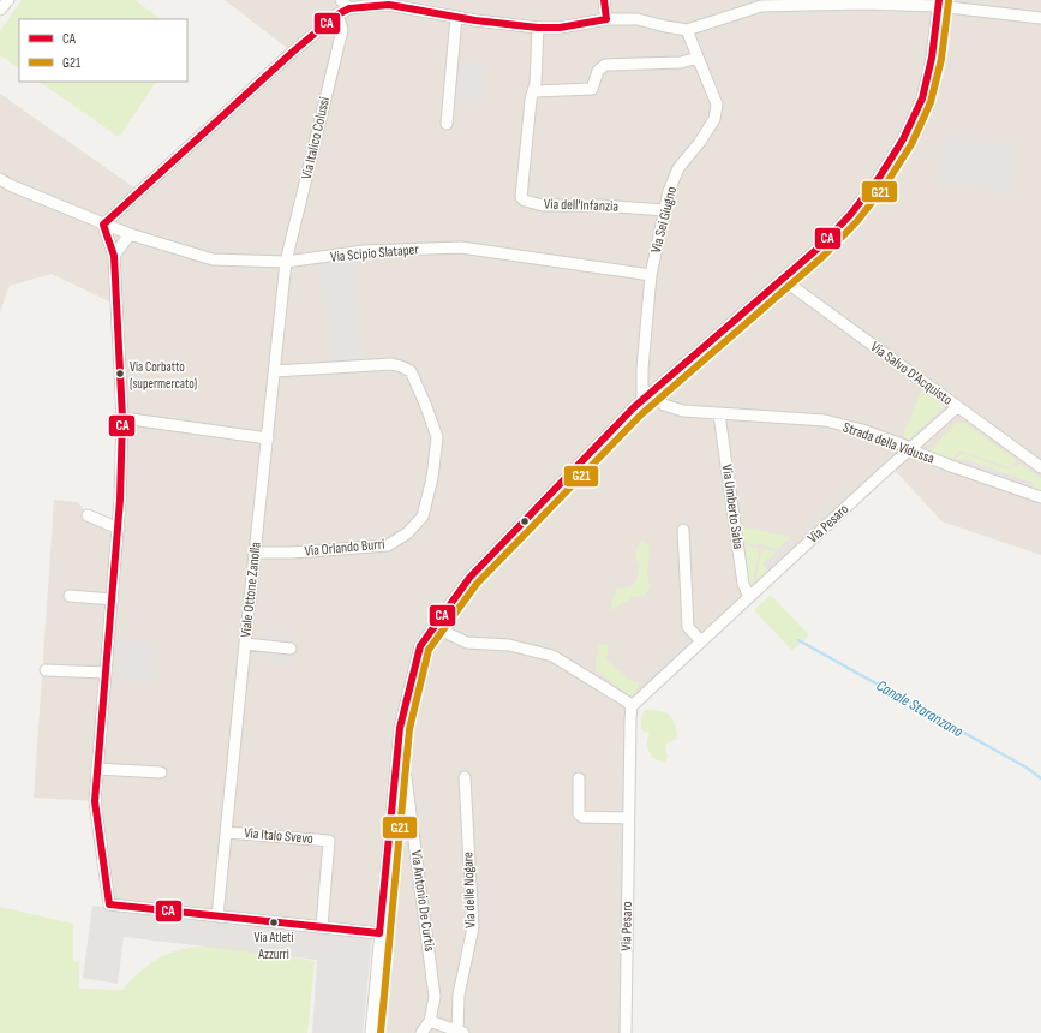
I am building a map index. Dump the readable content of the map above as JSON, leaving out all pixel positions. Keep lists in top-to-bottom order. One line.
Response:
{"streets":{"street":["Via Italico Colussi","Via dell'Infanzia","Via Sei Giugno","Via Scipio Slataper","Via Salvo D'Acquisto","Strada della Vidussa","Via Umberto Saba","Via Pesaro","Via Orlando Burri","Viale Ottone Zanolla","Via Italo Svevo","Via delle Nogare","Via Antonio De Curtis"]},"crossings":[["Via Italico Colussi","Via Scipio Slataper"],["Via Italico Colussi","Viale Ottone Zanolla"],["Via dell'Infanzia","Via Sei Giugno"],["Via Sei Giugno","Via Scipio Slataper"],["Via Sei Giugno","Strada della Vidussa"],["Via Scipio Slataper","Viale Ottone Zanolla"],["Via Salvo D'Acquisto","Via Pesaro"],["Strada della Vidussa","Via Umberto Saba"],["Strada della Vidussa","Via Pesaro"],["Via Umberto Saba","Via Pesaro"],["Via Orlando Burri","Viale Ottone Zanolla"],["Viale Ottone Zanolla","Via Italo Svevo"]],"water":["Canale Staranzano"],"places":["Via Corbatto (supermercato)","Via Atleti Azzurri"],"lines":["transit line CA","transit line G21"],"legend":["CA","G21"]}
